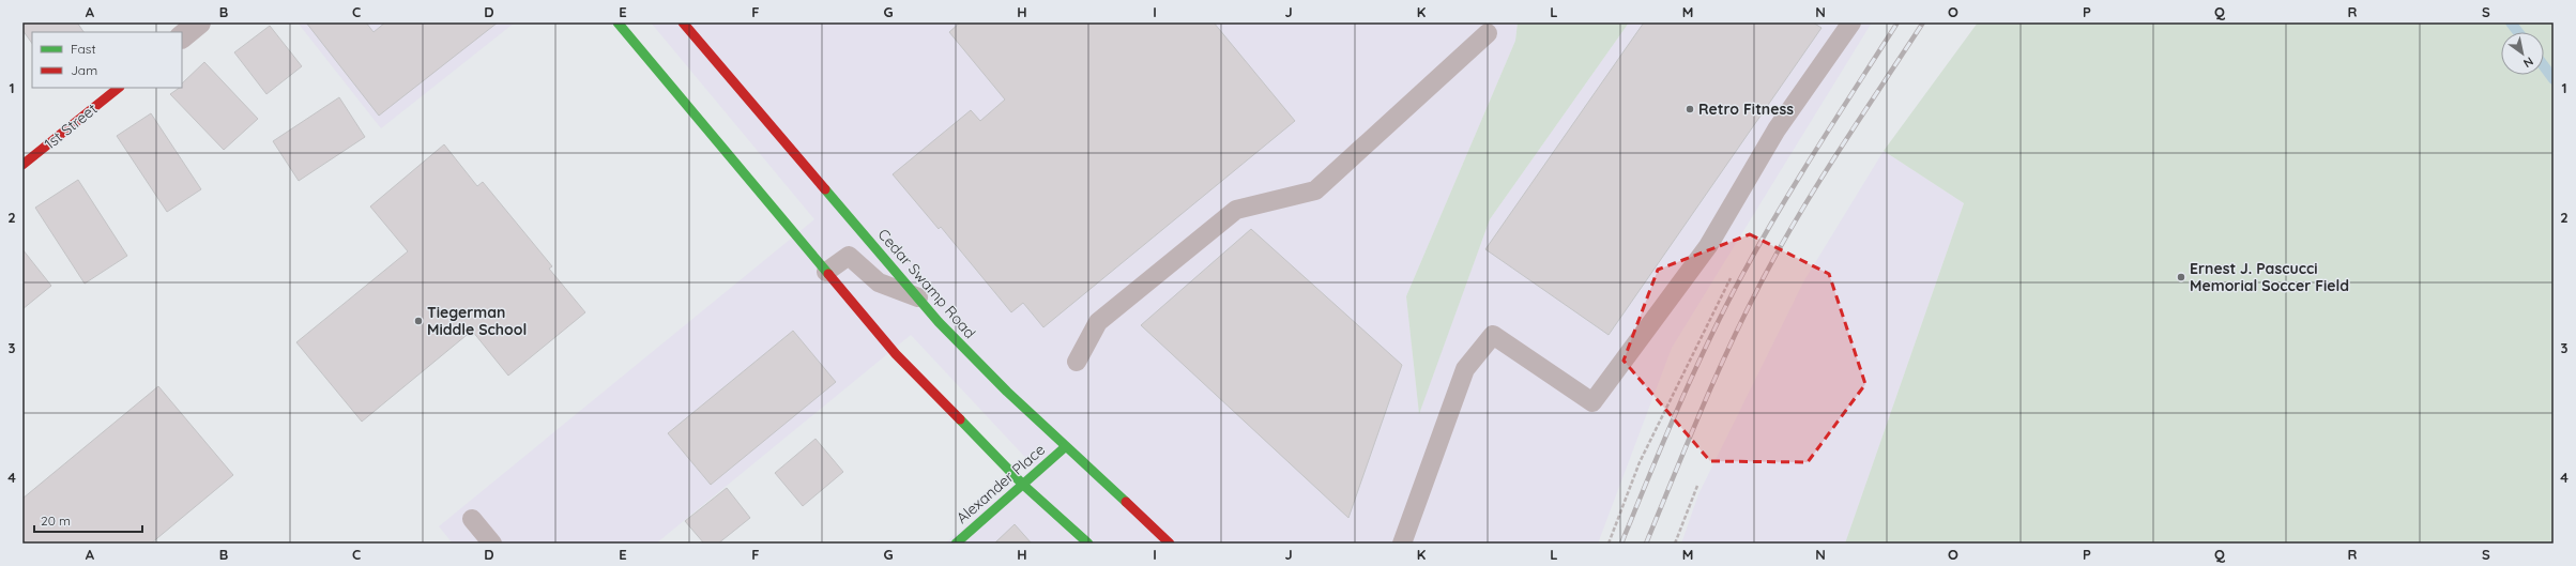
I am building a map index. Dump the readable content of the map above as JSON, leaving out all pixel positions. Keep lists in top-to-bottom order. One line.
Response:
{"streets":{"main road":["1st Street","Cedar Swamp Road","Alexander Place"]},"crossings":[["Cedar Swamp Road","Alexander Place"]],"places":["Retro Fitness","Ernest J. Pascucci Memorial Soccer Field","Tiegerman Middle School"],"legend":["Fast","Jam"],"scale_bar":"20 m","north":"bottom right","grid":{"columns":["A","B","C","D","E","F","G","H","I","J","K","L","M","N","O","P","Q","R","S"],"rows":["1","2","3","4"]}}
